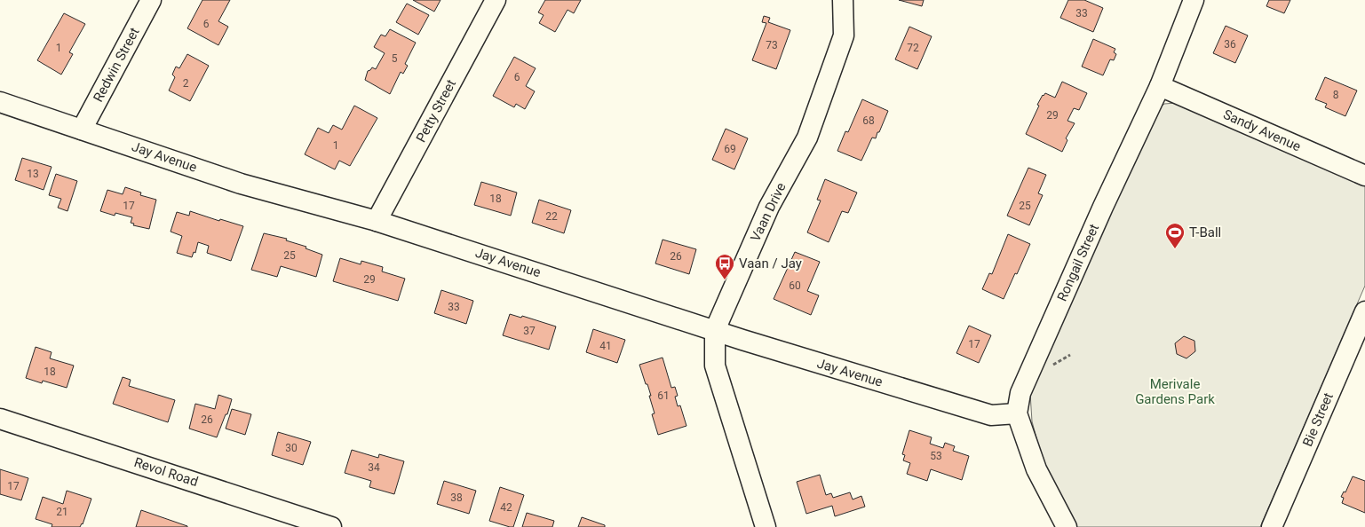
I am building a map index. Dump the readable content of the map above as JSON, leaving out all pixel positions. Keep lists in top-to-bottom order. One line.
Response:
{"streets":{"street":["Redwin Street","Petty Street","Sandy Avenue","Jay Avenue","Vaan Drive","Rongail Street","Bie Street","Revol Road"]},"crossings":[["Redwin Street","Jay Avenue"],["Petty Street","Jay Avenue"],["Sandy Avenue","Rongail Street"],["Jay Avenue","Vaan Drive"],["Jay Avenue","Rongail Street"]],"parks":["Merivale Gardens Park"],"places":{"sports":["T-Ball"],"bus stop":["Vaan / Jay"]},"house_numbers":["33","6","36","73","1","72","5","6","2","8","29","68","1","69","13","18","17","25","22","25","26","29","60","33","37","17","41","18","61","26","30","53","34","17","38","42","21"]}
